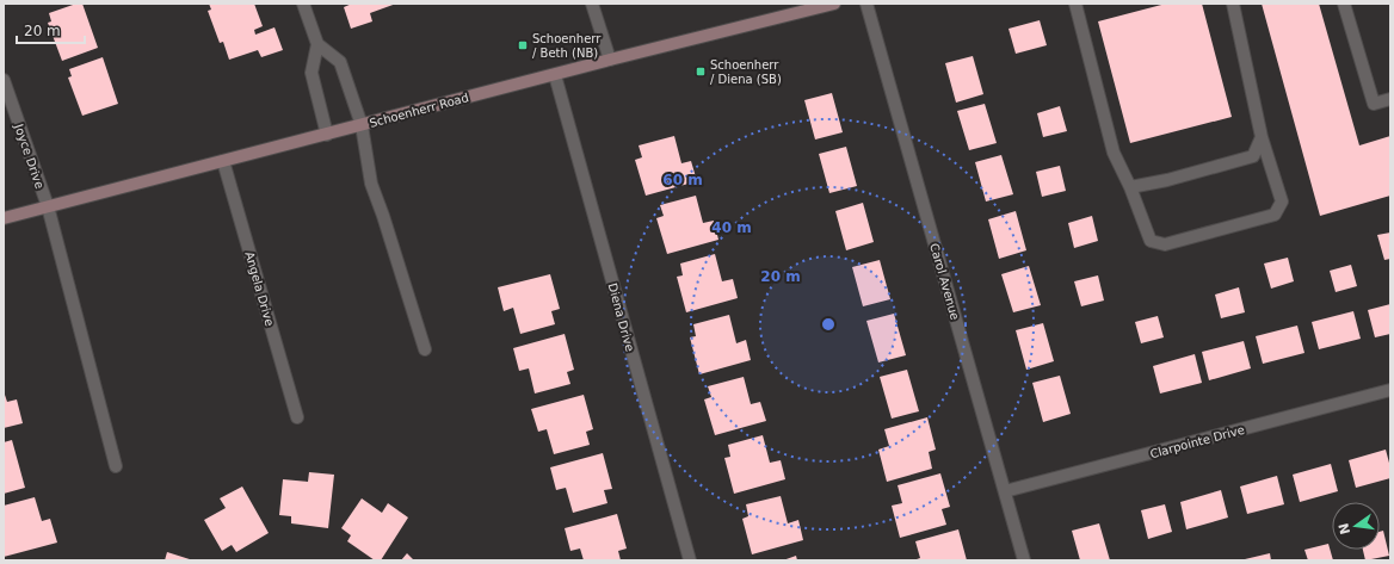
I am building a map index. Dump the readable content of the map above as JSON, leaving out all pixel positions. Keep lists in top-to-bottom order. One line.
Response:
{"streets":{"main road":["Schoenherr Road"],"street":["Joyce Drive","Carol Avenue","Angela Drive","Diena Drive","Clarpointe Drive"]},"crossings":[["Schoenherr Road","Joyce Drive"],["Schoenherr Road","Angela Drive"],["Schoenherr Road","Diena Drive"],["Carol Avenue","Clarpointe Drive"]],"places":{"transit":["Schoenherr / Beth (NB)","Schoenherr / Diena (SB)"]},"scale_bar":"20 m","north":"left","rings":["60 m","40 m","20 m"]}
